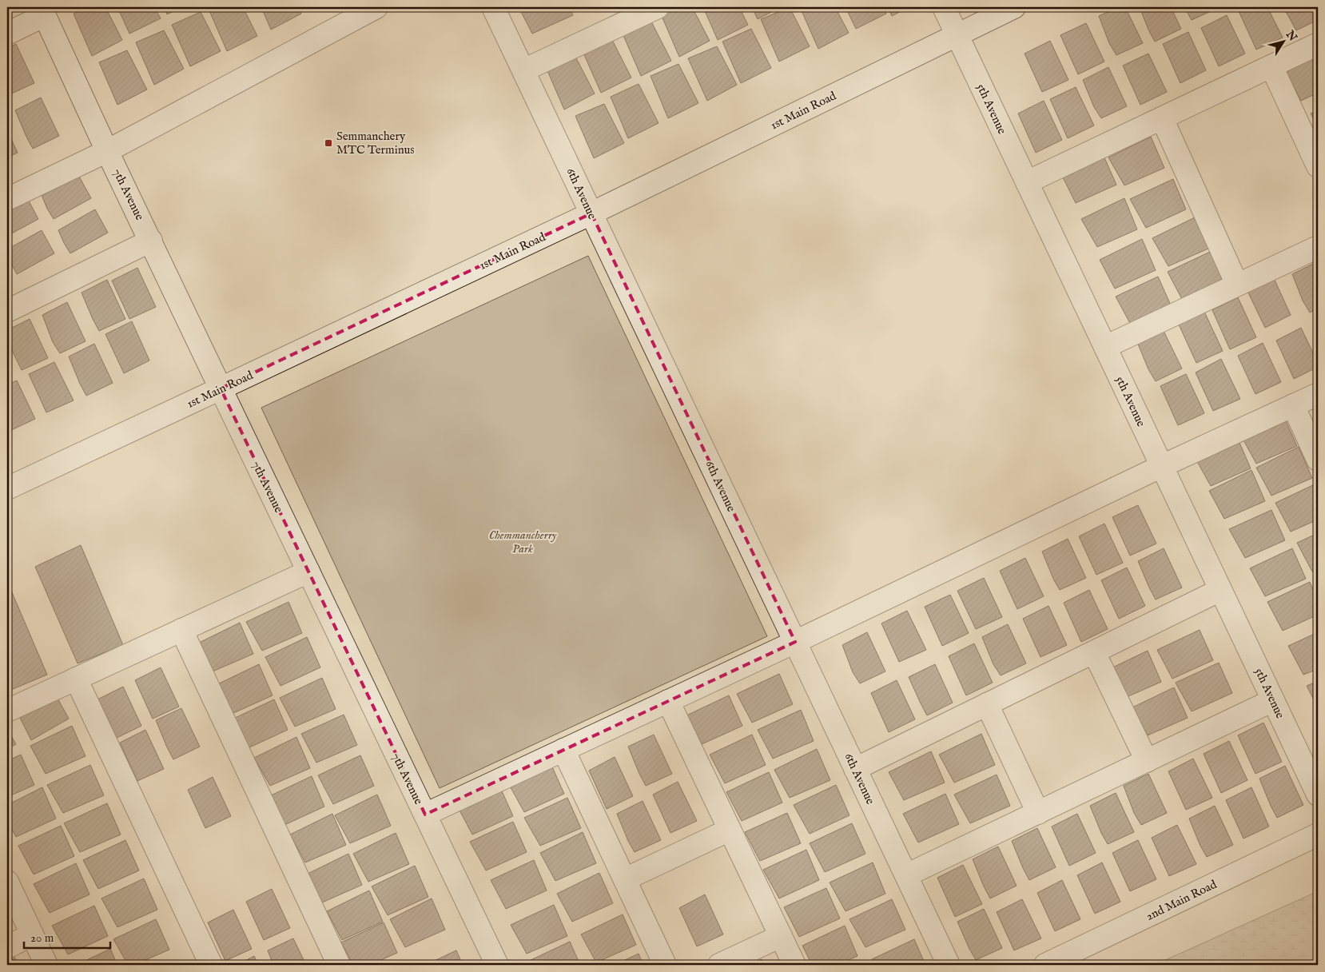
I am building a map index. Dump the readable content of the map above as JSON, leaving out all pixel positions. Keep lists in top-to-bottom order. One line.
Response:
{"streets":{"street":["5th Avenue","1st Main Road","6th Avenue","7th Avenue","2nd Main Road"]},"crossings":[["5th Avenue","1st Main Road"],["1st Main Road","6th Avenue"],["1st Main Road","7th Avenue"]],"parks":["Chemmancherry Park"],"places":{"transit":["Semmanchery MTC Terminus"]},"scale_bar":"20 m","north":"top right"}
